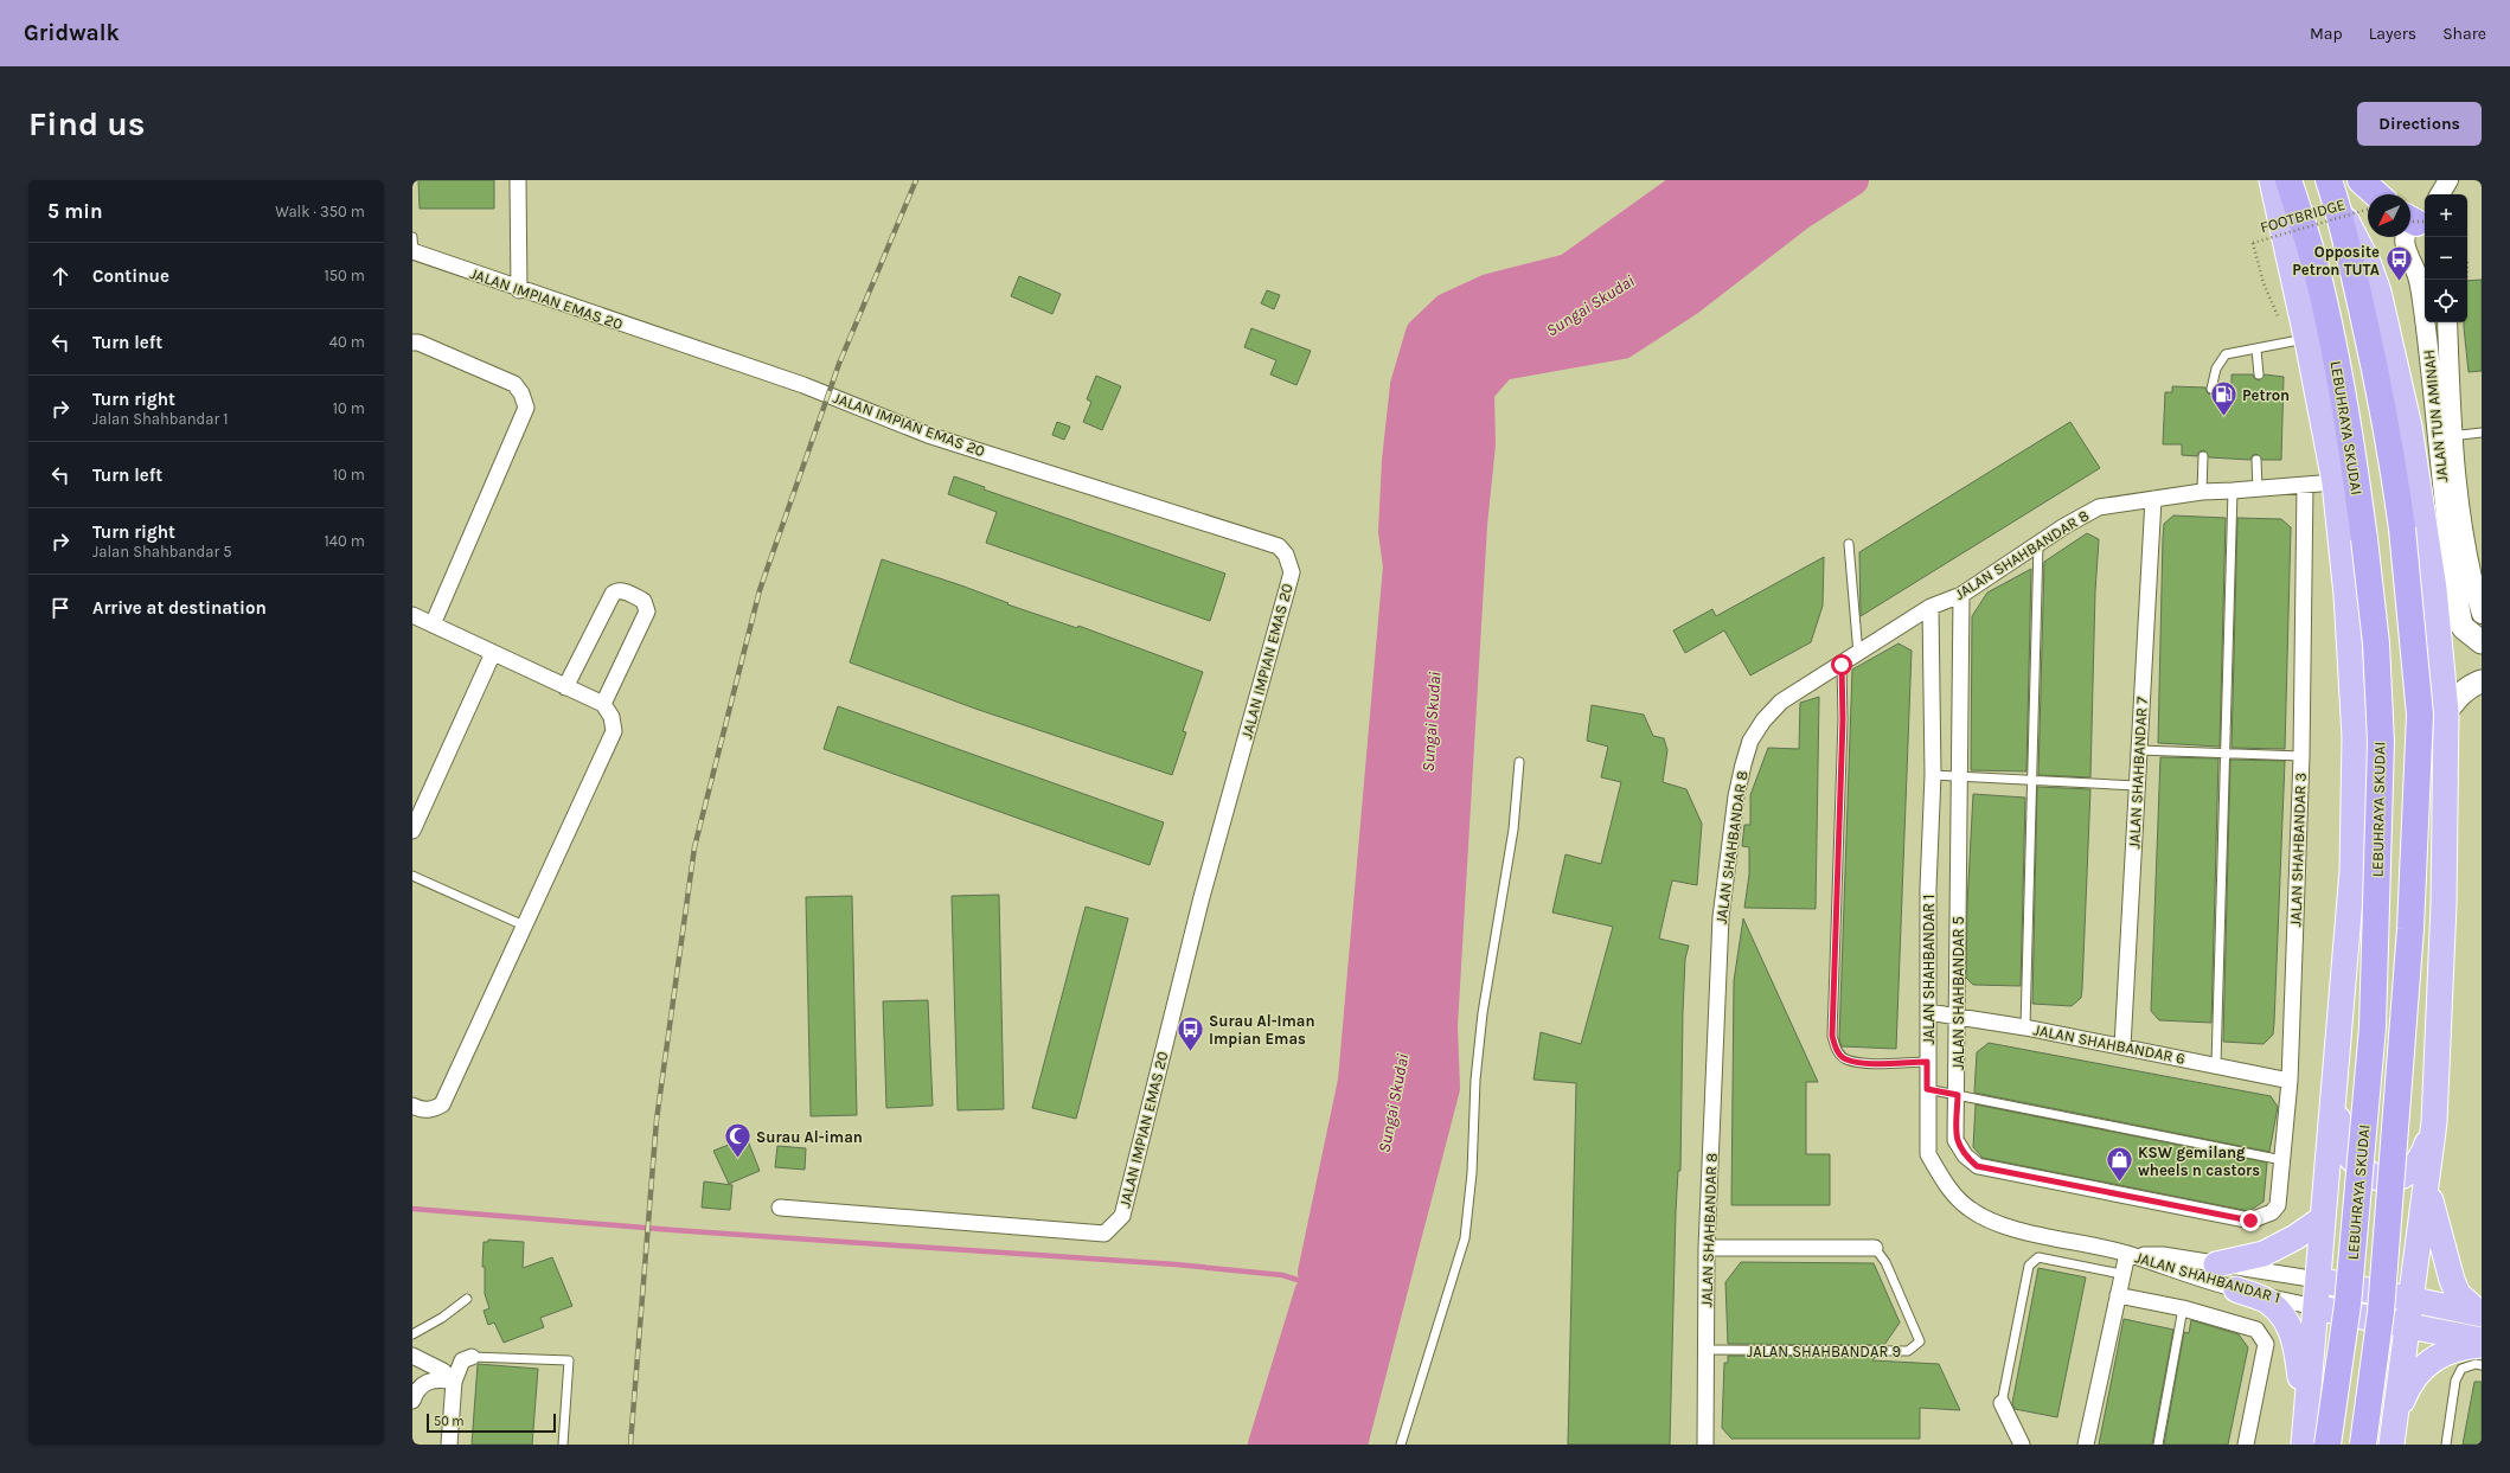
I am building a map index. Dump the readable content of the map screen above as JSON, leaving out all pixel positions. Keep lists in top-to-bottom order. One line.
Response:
{"streets":{"highway":["LEBUHRAYA SKUDAI"],"street":["JALAN IMPIAN EMAS 20","JALAN TUN AMINAH","JALAN SHAHBANDAR 8","JALAN SHAHBANDAR 7","JALAN SHAHBANDAR 3","JALAN SHAHBANDAR 1","JALAN SHAHBANDAR 5","JALAN SHAHBANDAR 6","JALAN SHAHBANDAR 9"],"path":["FOOTBRIDGE"]},"crossings":[["JALAN SHAHBANDAR 8","JALAN SHAHBANDAR 7"],["JALAN SHAHBANDAR 8","JALAN SHAHBANDAR 3"],["JALAN SHAHBANDAR 8","JALAN SHAHBANDAR 1"],["JALAN SHAHBANDAR 8","JALAN SHAHBANDAR 5"],["JALAN SHAHBANDAR 8","JALAN SHAHBANDAR 9"],["JALAN SHAHBANDAR 7","JALAN SHAHBANDAR 6"],["JALAN SHAHBANDAR 3","JALAN SHAHBANDAR 5"],["JALAN SHAHBANDAR 3","JALAN SHAHBANDAR 6"],["JALAN SHAHBANDAR 1","JALAN SHAHBANDAR 6"],["JALAN SHAHBANDAR 5","JALAN SHAHBANDAR 6"]],"water":["Sungai Skudai"],"places":{"bus stop":["Opposite Petron TUTA","Surau Al-Iman Impian Emas"],"fuel station":["Petron"],"mosque":["Surau Al-iman"],"shop":["KSW gemilang wheels n castors"]},"scale_bar":"50 m","north":"bottom left","page":{"header":"Gridwalk","nav":["Map","Layers","Share"],"buttons":"Directions","title":"Find us","heading":["5 min","Walk · 350 m"],"map_buttons":["+","−"],"list":[["Continue","150 m"],["Turn left","40 m"],["Turn right","Jalan Shahbandar 1","10 m"],["Turn left","10 m"],["Turn right","Jalan Shahbandar 5","140 m"],"Arrive at destination"],"scale":"50 m"}}
